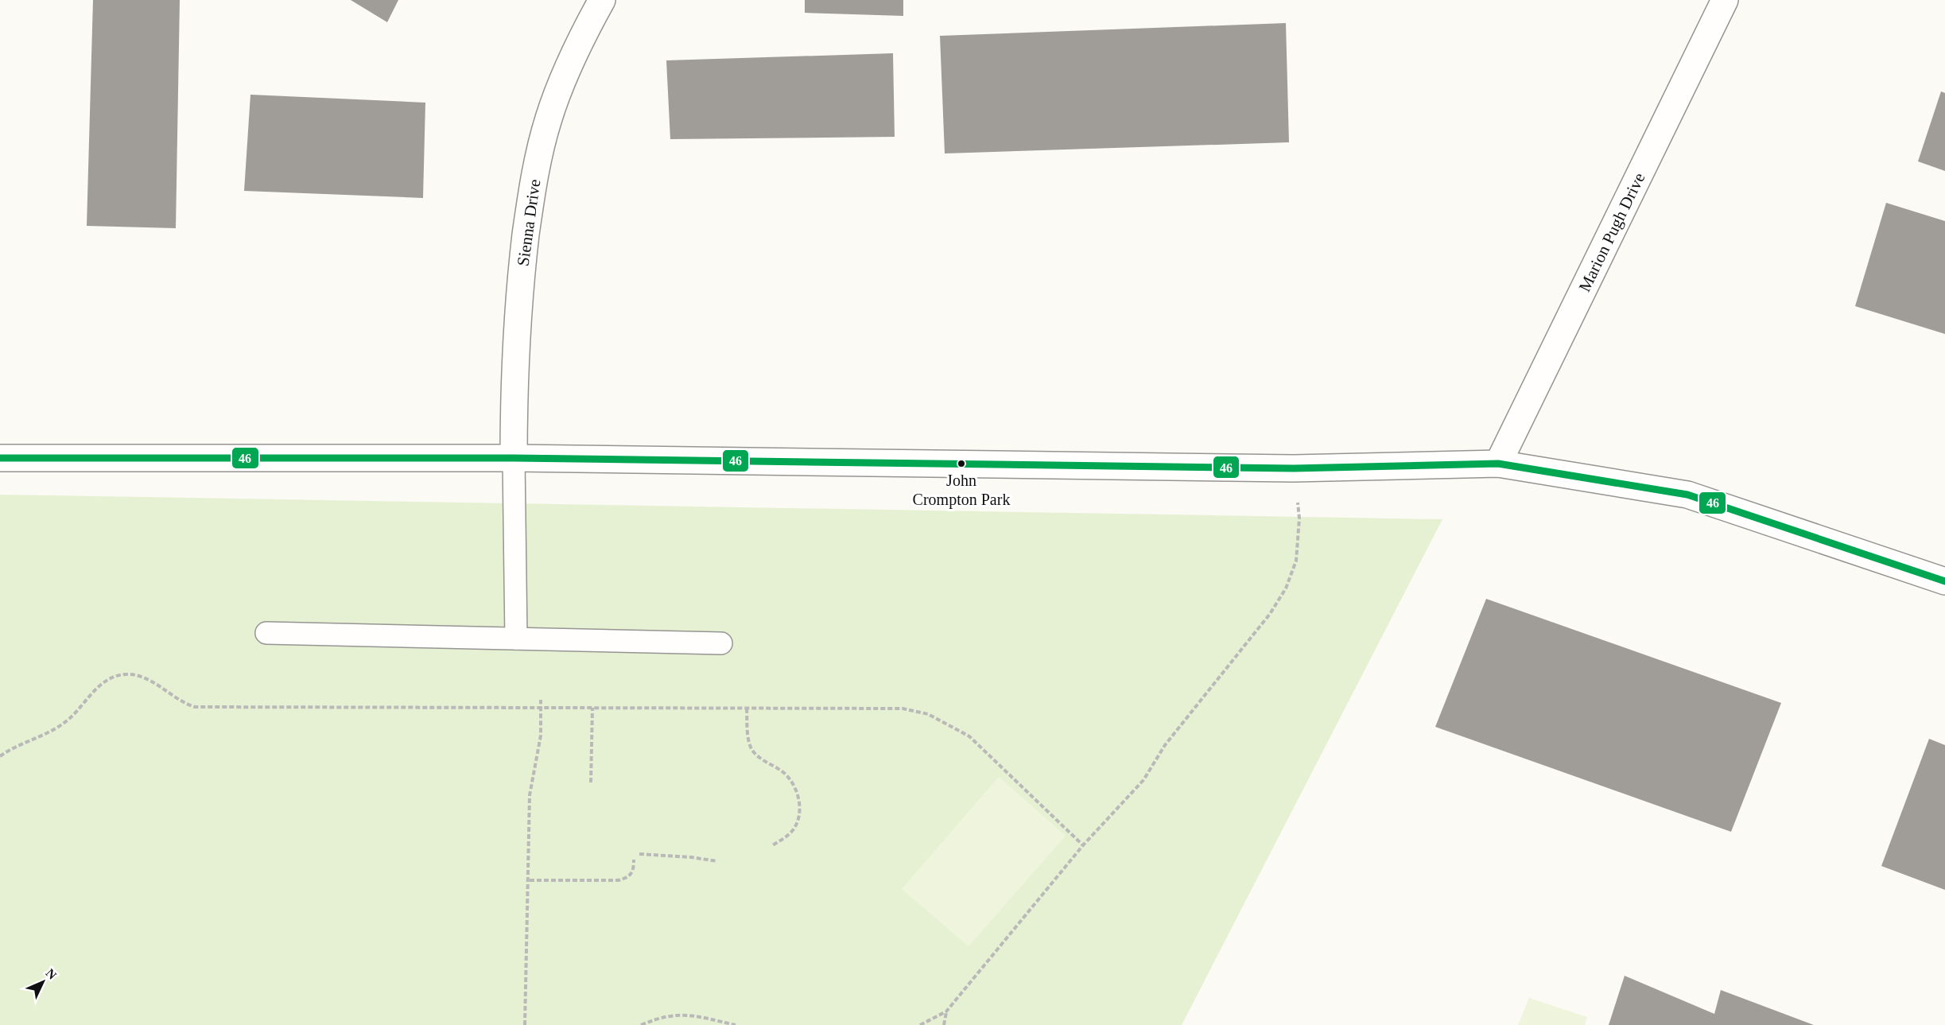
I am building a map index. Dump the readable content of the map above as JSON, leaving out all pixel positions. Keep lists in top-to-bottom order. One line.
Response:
{"streets":{"street":["Sienna Drive","Marion Pugh Drive"]},"places":["John Crompton Park"],"lines":["transit line 46"],"north":"top right"}
